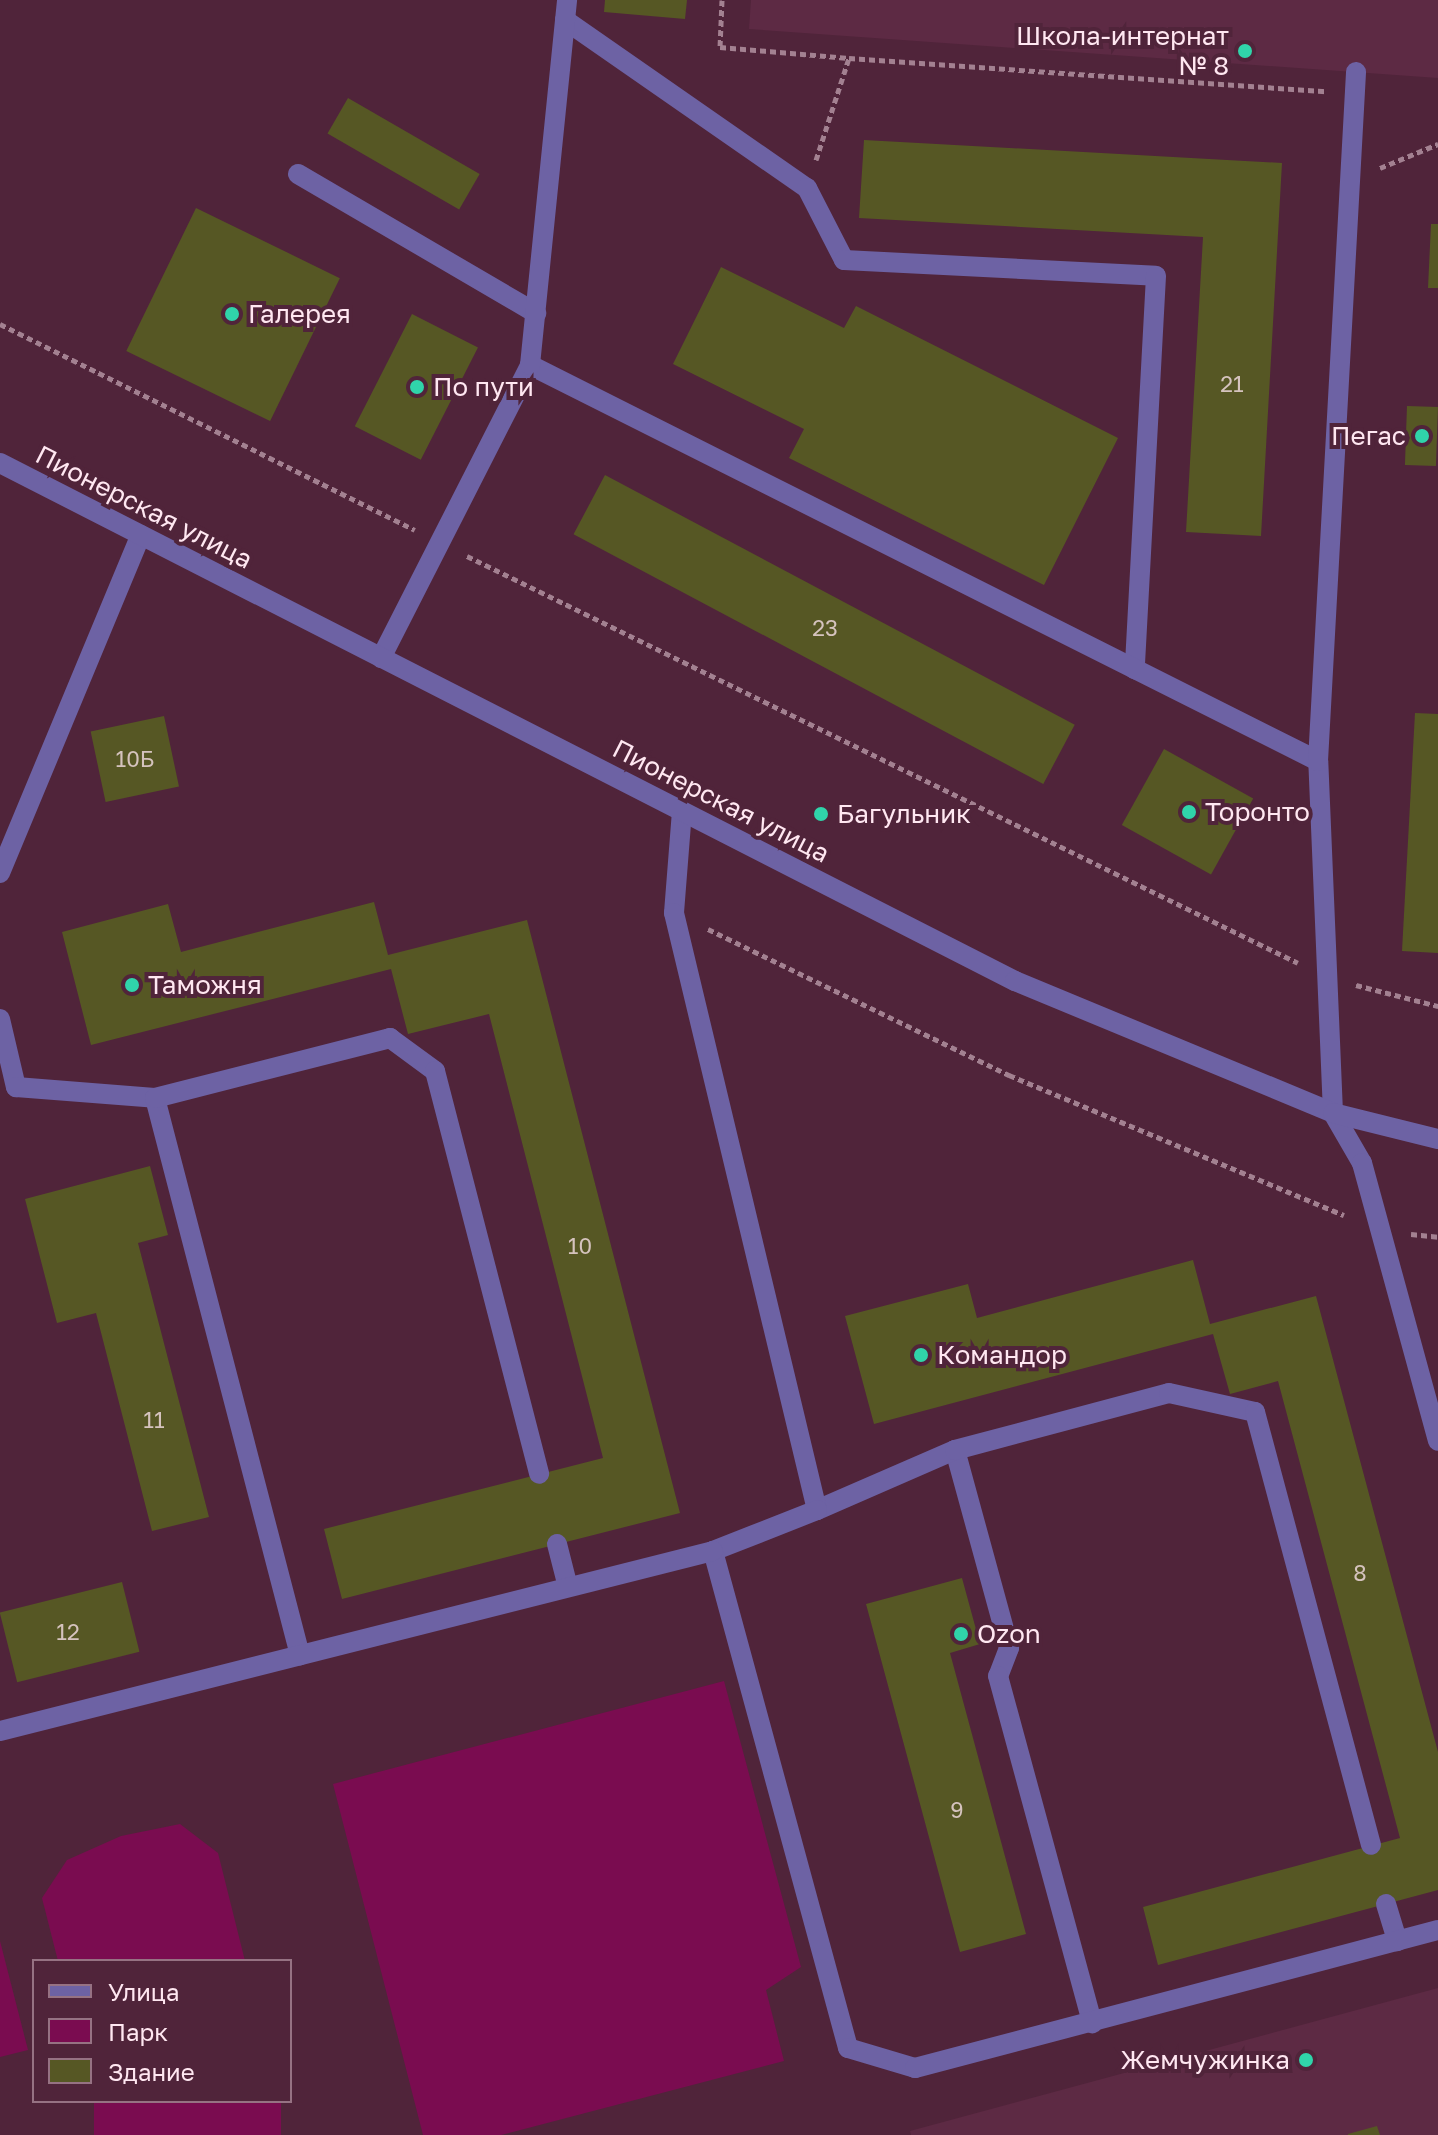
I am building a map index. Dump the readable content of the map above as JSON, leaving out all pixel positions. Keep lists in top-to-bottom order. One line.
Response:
{"streets":{"street":["Пионерская улица"]},"places":["Школа-интернат № 8","Галерея","По пути","Пегас","Торонто","Багульник","Таможня","Командор","Ozon","Жемчужинка"],"house_numbers":["21","23","10Б","10","11","8","12","9"],"legend":["Улица","Парк","Здание"]}
